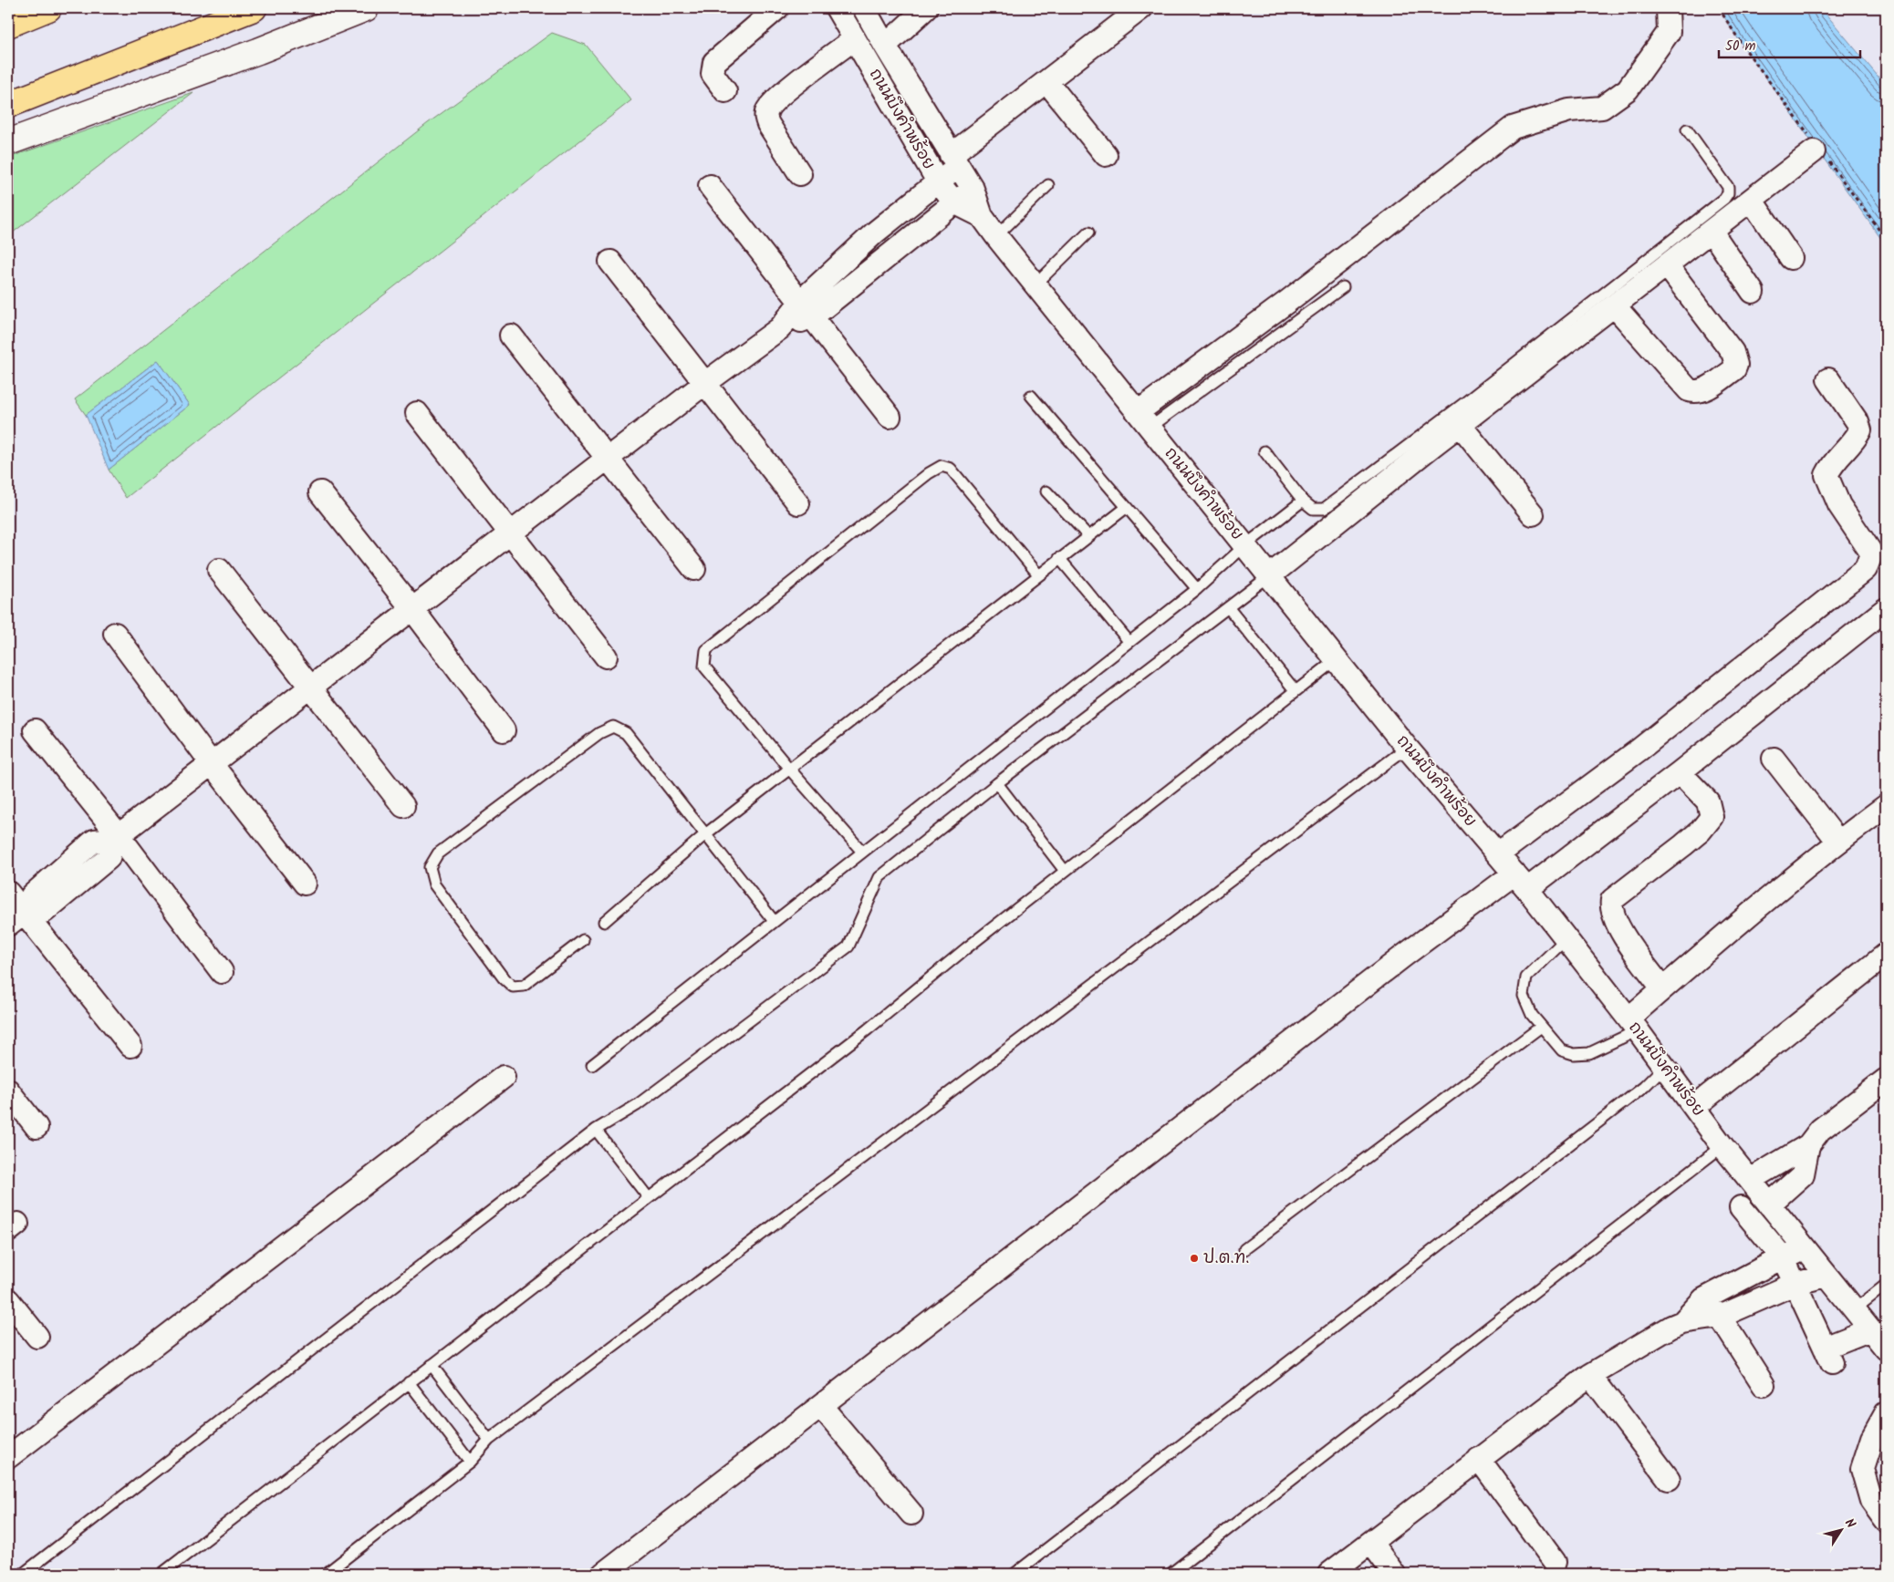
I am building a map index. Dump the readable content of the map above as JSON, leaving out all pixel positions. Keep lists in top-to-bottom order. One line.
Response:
{"streets":{"street":["ถนนบึงคำพร้อย"]},"places":["ป.ต.ท."],"scale_bar":"50 m","north":"top right"}
